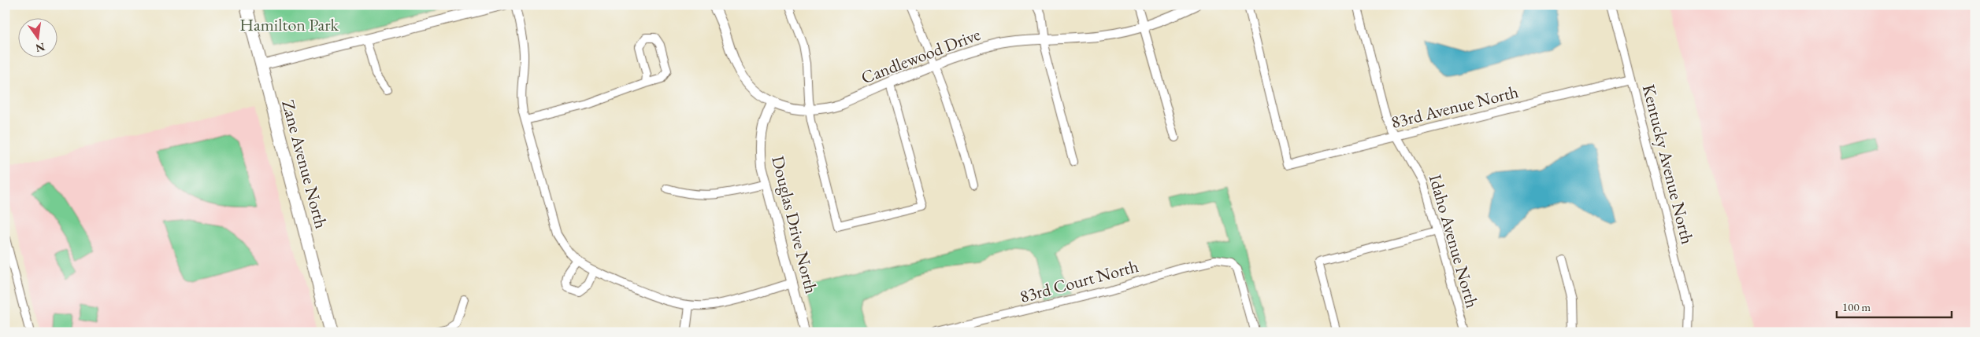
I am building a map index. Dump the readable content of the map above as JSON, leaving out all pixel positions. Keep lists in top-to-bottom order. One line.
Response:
{"streets":{"main road":["Zane Avenue North"],"street":["Candlewood Drive","83rd Avenue North","Kentucky Avenue North","Douglas Drive North","Idaho Avenue North","83rd Court North"]},"crossings":[["Candlewood Drive","Douglas Drive North"],["83rd Avenue North","Kentucky Avenue North"],["83rd Avenue North","Idaho Avenue North"]],"parks":["Hamilton Park"],"scale_bar":"100 m","north":"bottom"}
